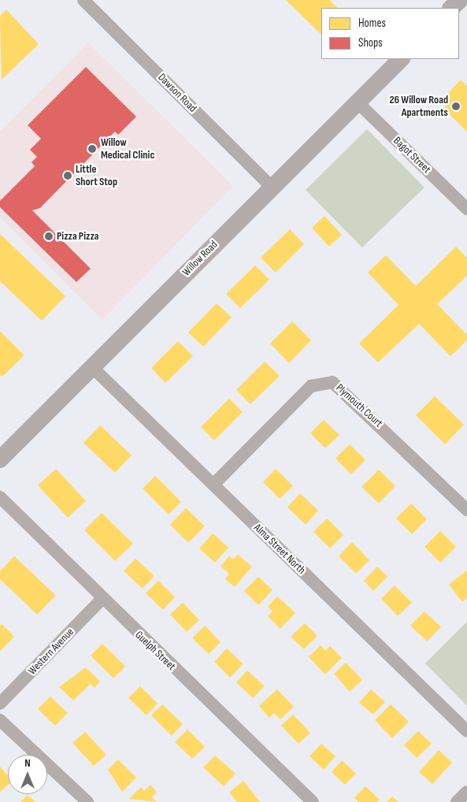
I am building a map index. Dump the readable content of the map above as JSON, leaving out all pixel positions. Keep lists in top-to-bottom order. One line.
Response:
{"streets":{"main road":["Willow Road"],"street":["Dawson Road","Bagot Street","Plymouth Court","Alma Street North","Guelph Street","Western Avenue"]},"crossings":[["Dawson Road","Willow Road"],["Bagot Street","Willow Road"],["Willow Road","Alma Street North"],["Plymouth Court","Alma Street North"],["Guelph Street","Western Avenue"]],"places":["26 Willow Road Apartments","Willow Medical Clinic","Little Short Stop","Pizza Pizza"],"legend":["Homes","Shops"],"north":"top"}
